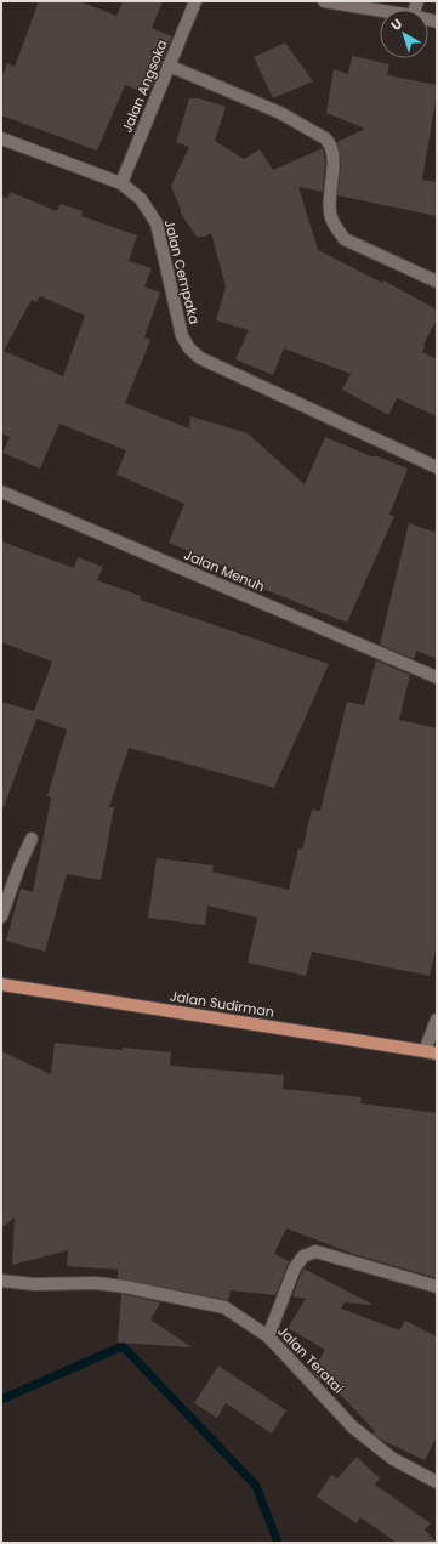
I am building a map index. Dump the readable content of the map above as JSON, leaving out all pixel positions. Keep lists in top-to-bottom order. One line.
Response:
{"streets":{"main road":["Jalan Sudirman"],"street":["Jalan Angsoka","Jalan Cempaka","Jalan Menuh","Jalan Teratai"]},"crossings":[["Jalan Angsoka","Jalan Cempaka"]],"north":"top left"}
